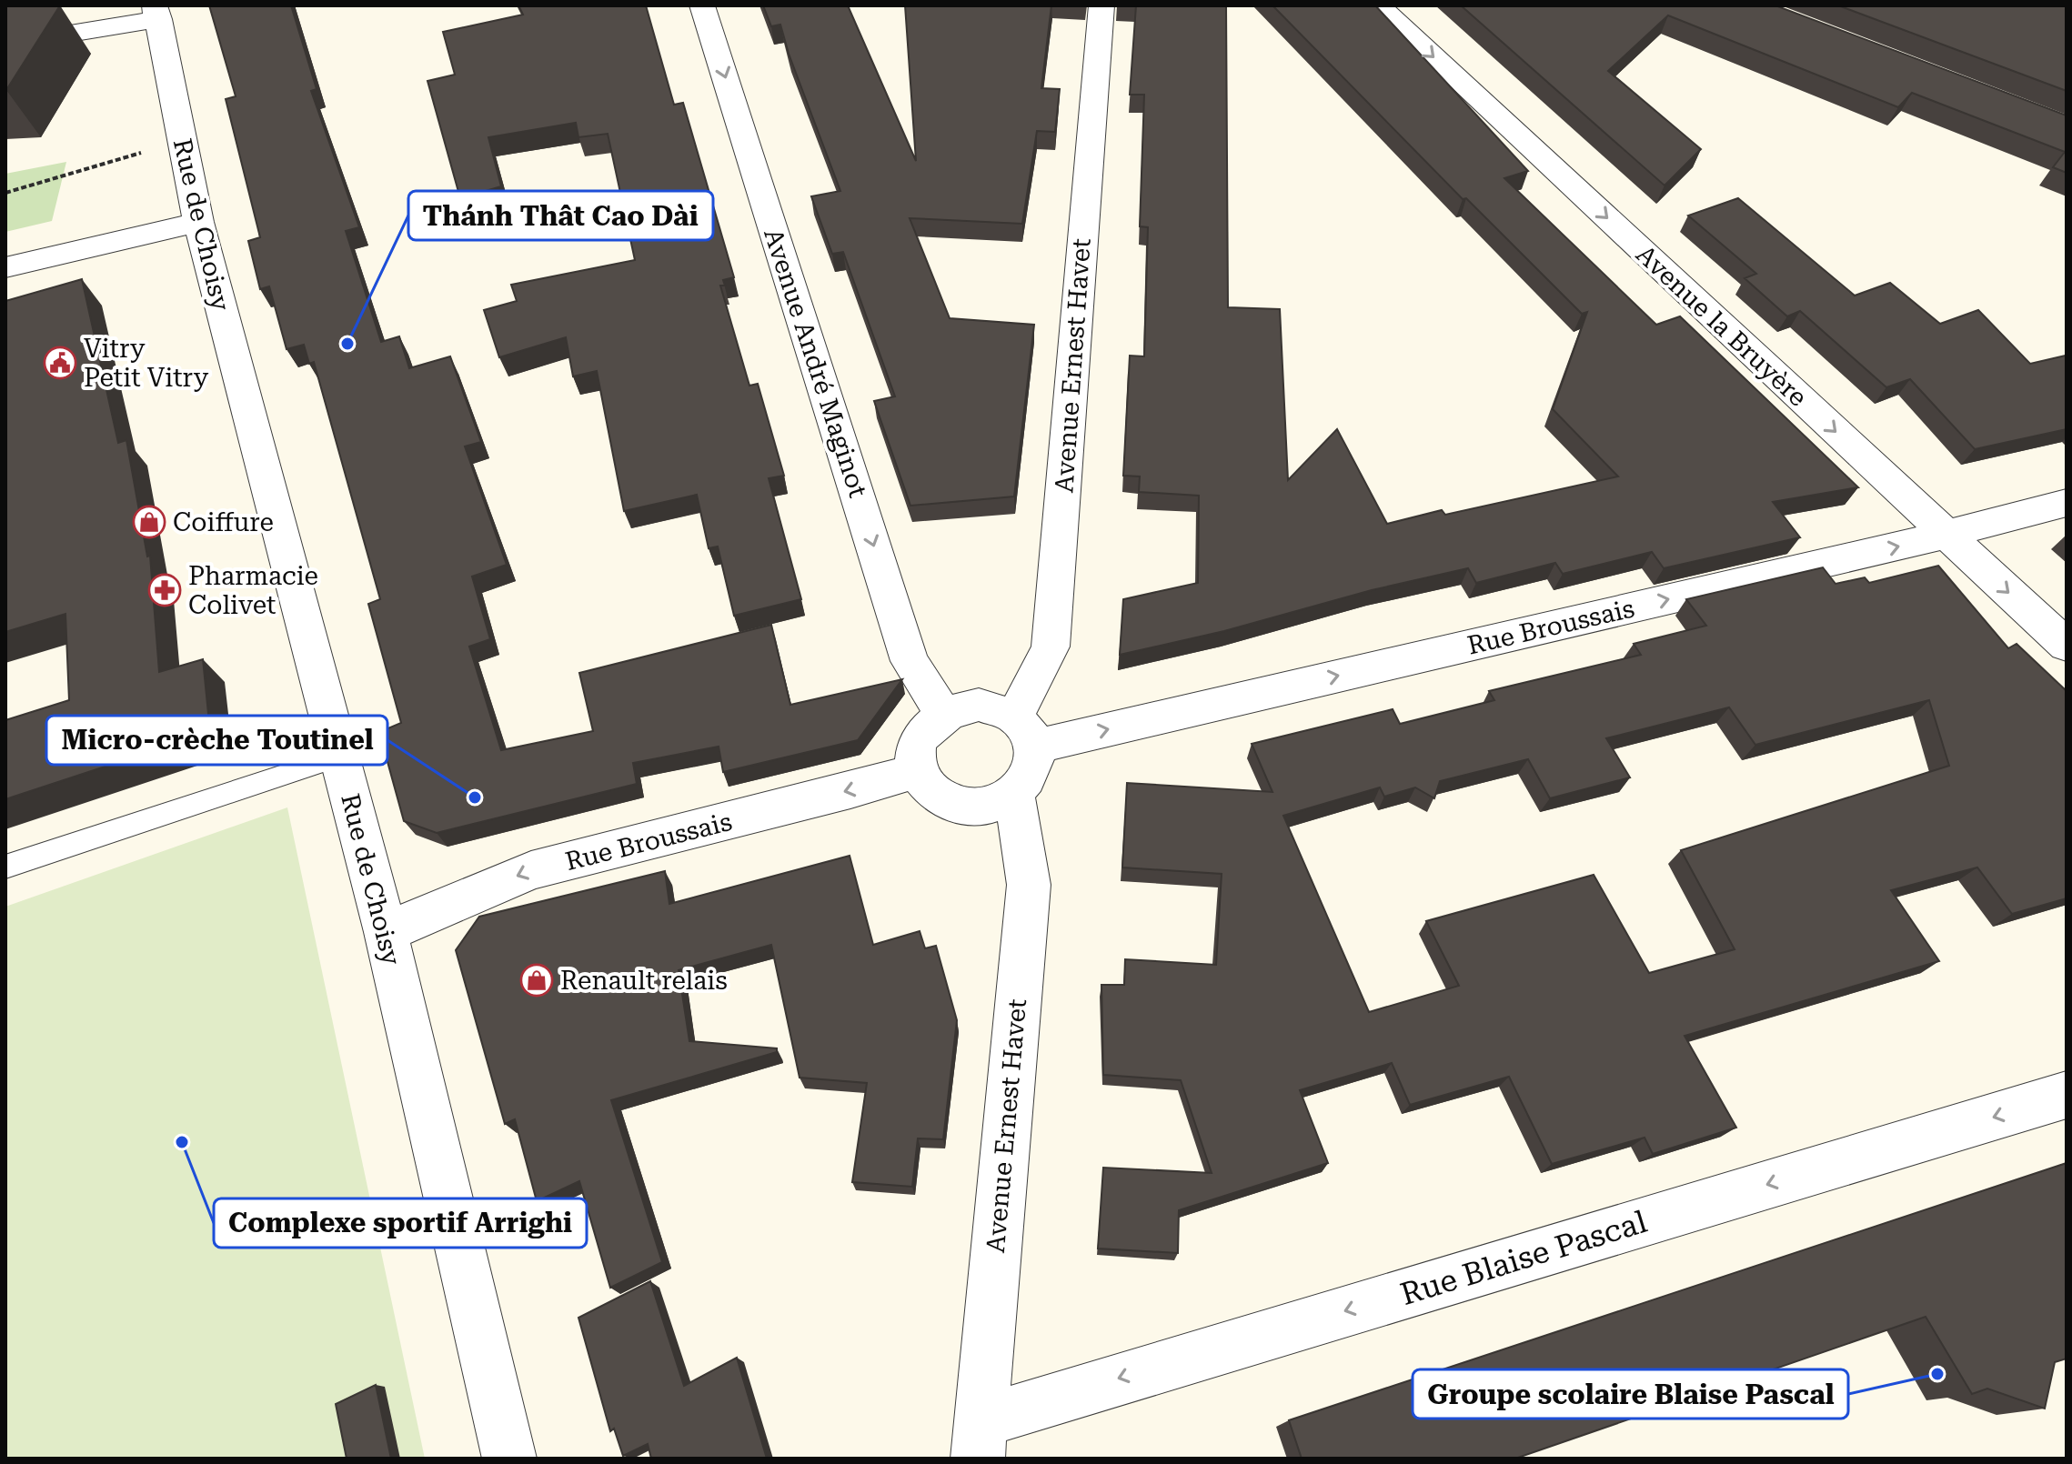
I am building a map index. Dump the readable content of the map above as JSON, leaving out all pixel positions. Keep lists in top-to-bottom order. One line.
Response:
{"streets":{"street":["Rue de Choisy","Avenue la Bruyère","Avenue André Maginot","Avenue Ernest Havet","Rue Broussais","Rue Blaise Pascal"]},"crossings":[["Rue de Choisy","Rue Broussais"],["Avenue la Bruyère","Rue Broussais"],["Avenue André Maginot","Avenue Ernest Havet"],["Avenue André Maginot","Rue Broussais"],["Avenue Ernest Havet","Rue Broussais"],["Avenue Ernest Havet","Rue Blaise Pascal"]],"one_way":["Avenue la Bruyère","Avenue André Maginot","Rue Blaise Pascal"],"places":{"other":["Thánh Thât Cao Dài","Micro-crèche Toutinel","Complexe sportif Arrighi","Groupe scolaire Blaise Pascal"],"public building":["Vitry Petit Vitry"],"shop":["Coiffure","Renault relais"],"pharmacy":["Pharmacie Colivet"]}}
